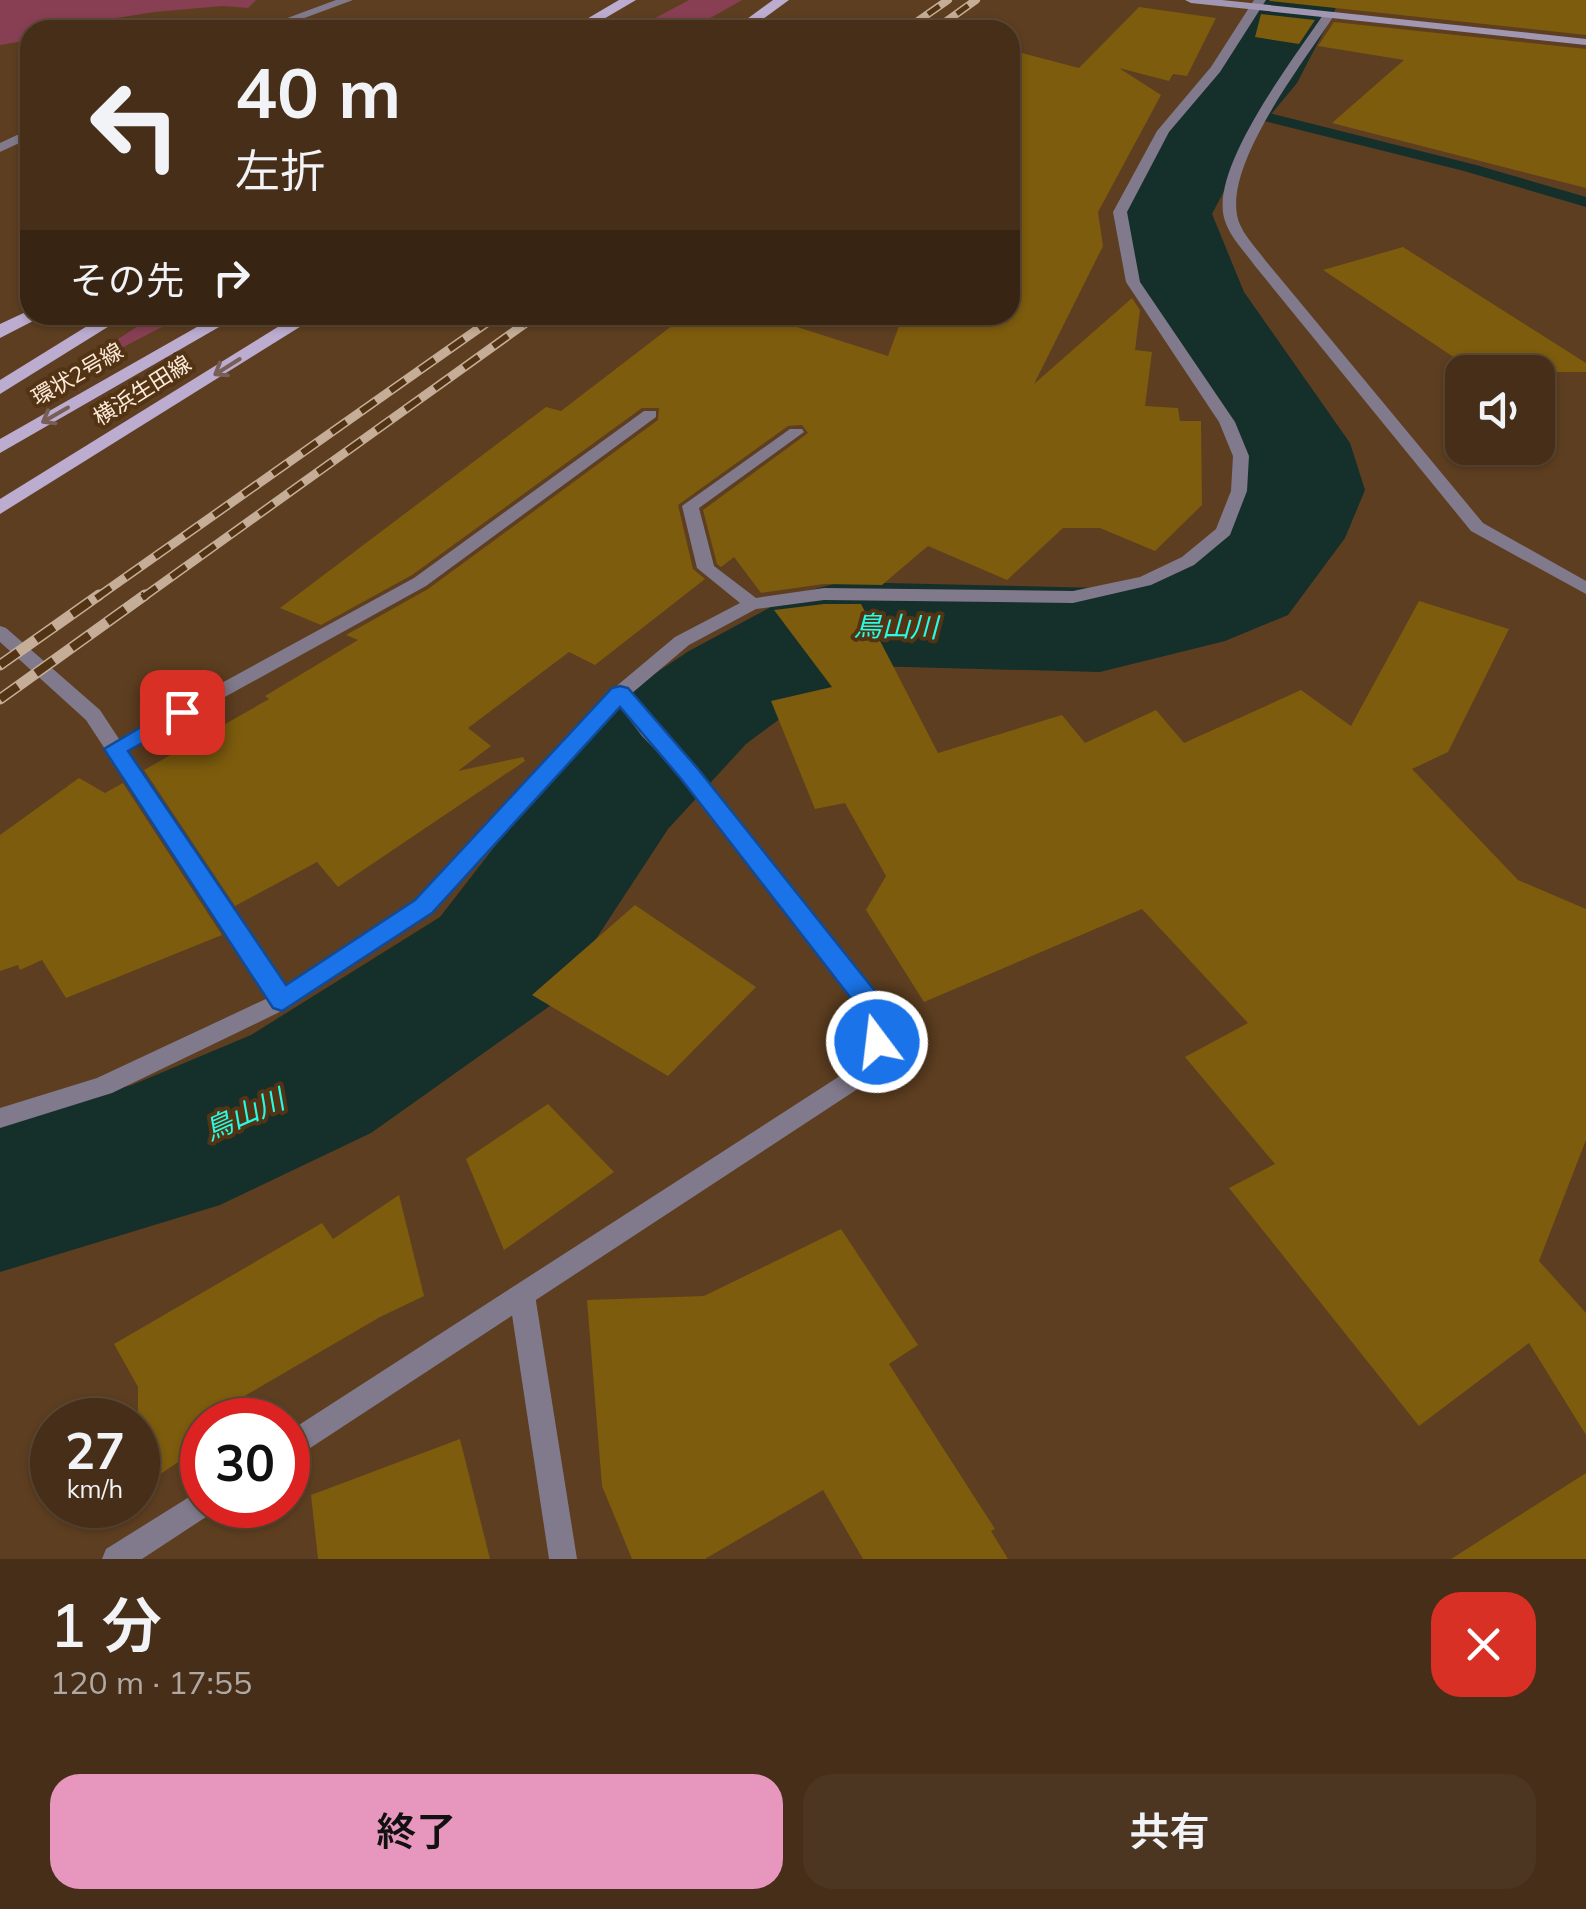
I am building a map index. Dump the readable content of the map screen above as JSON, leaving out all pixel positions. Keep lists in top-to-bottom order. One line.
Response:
{"streets":{"main road":["環状2号線","横浜生田線"]},"one_way":["横浜生田線"],"water":["鳥山川"],"page":{"turn":["40 m","左折"],"then":"その先","speed":"27 km/h","limit":"30","heading":["1 分","120 m · 17:55"],"buttons":["終了","共有"]}}
